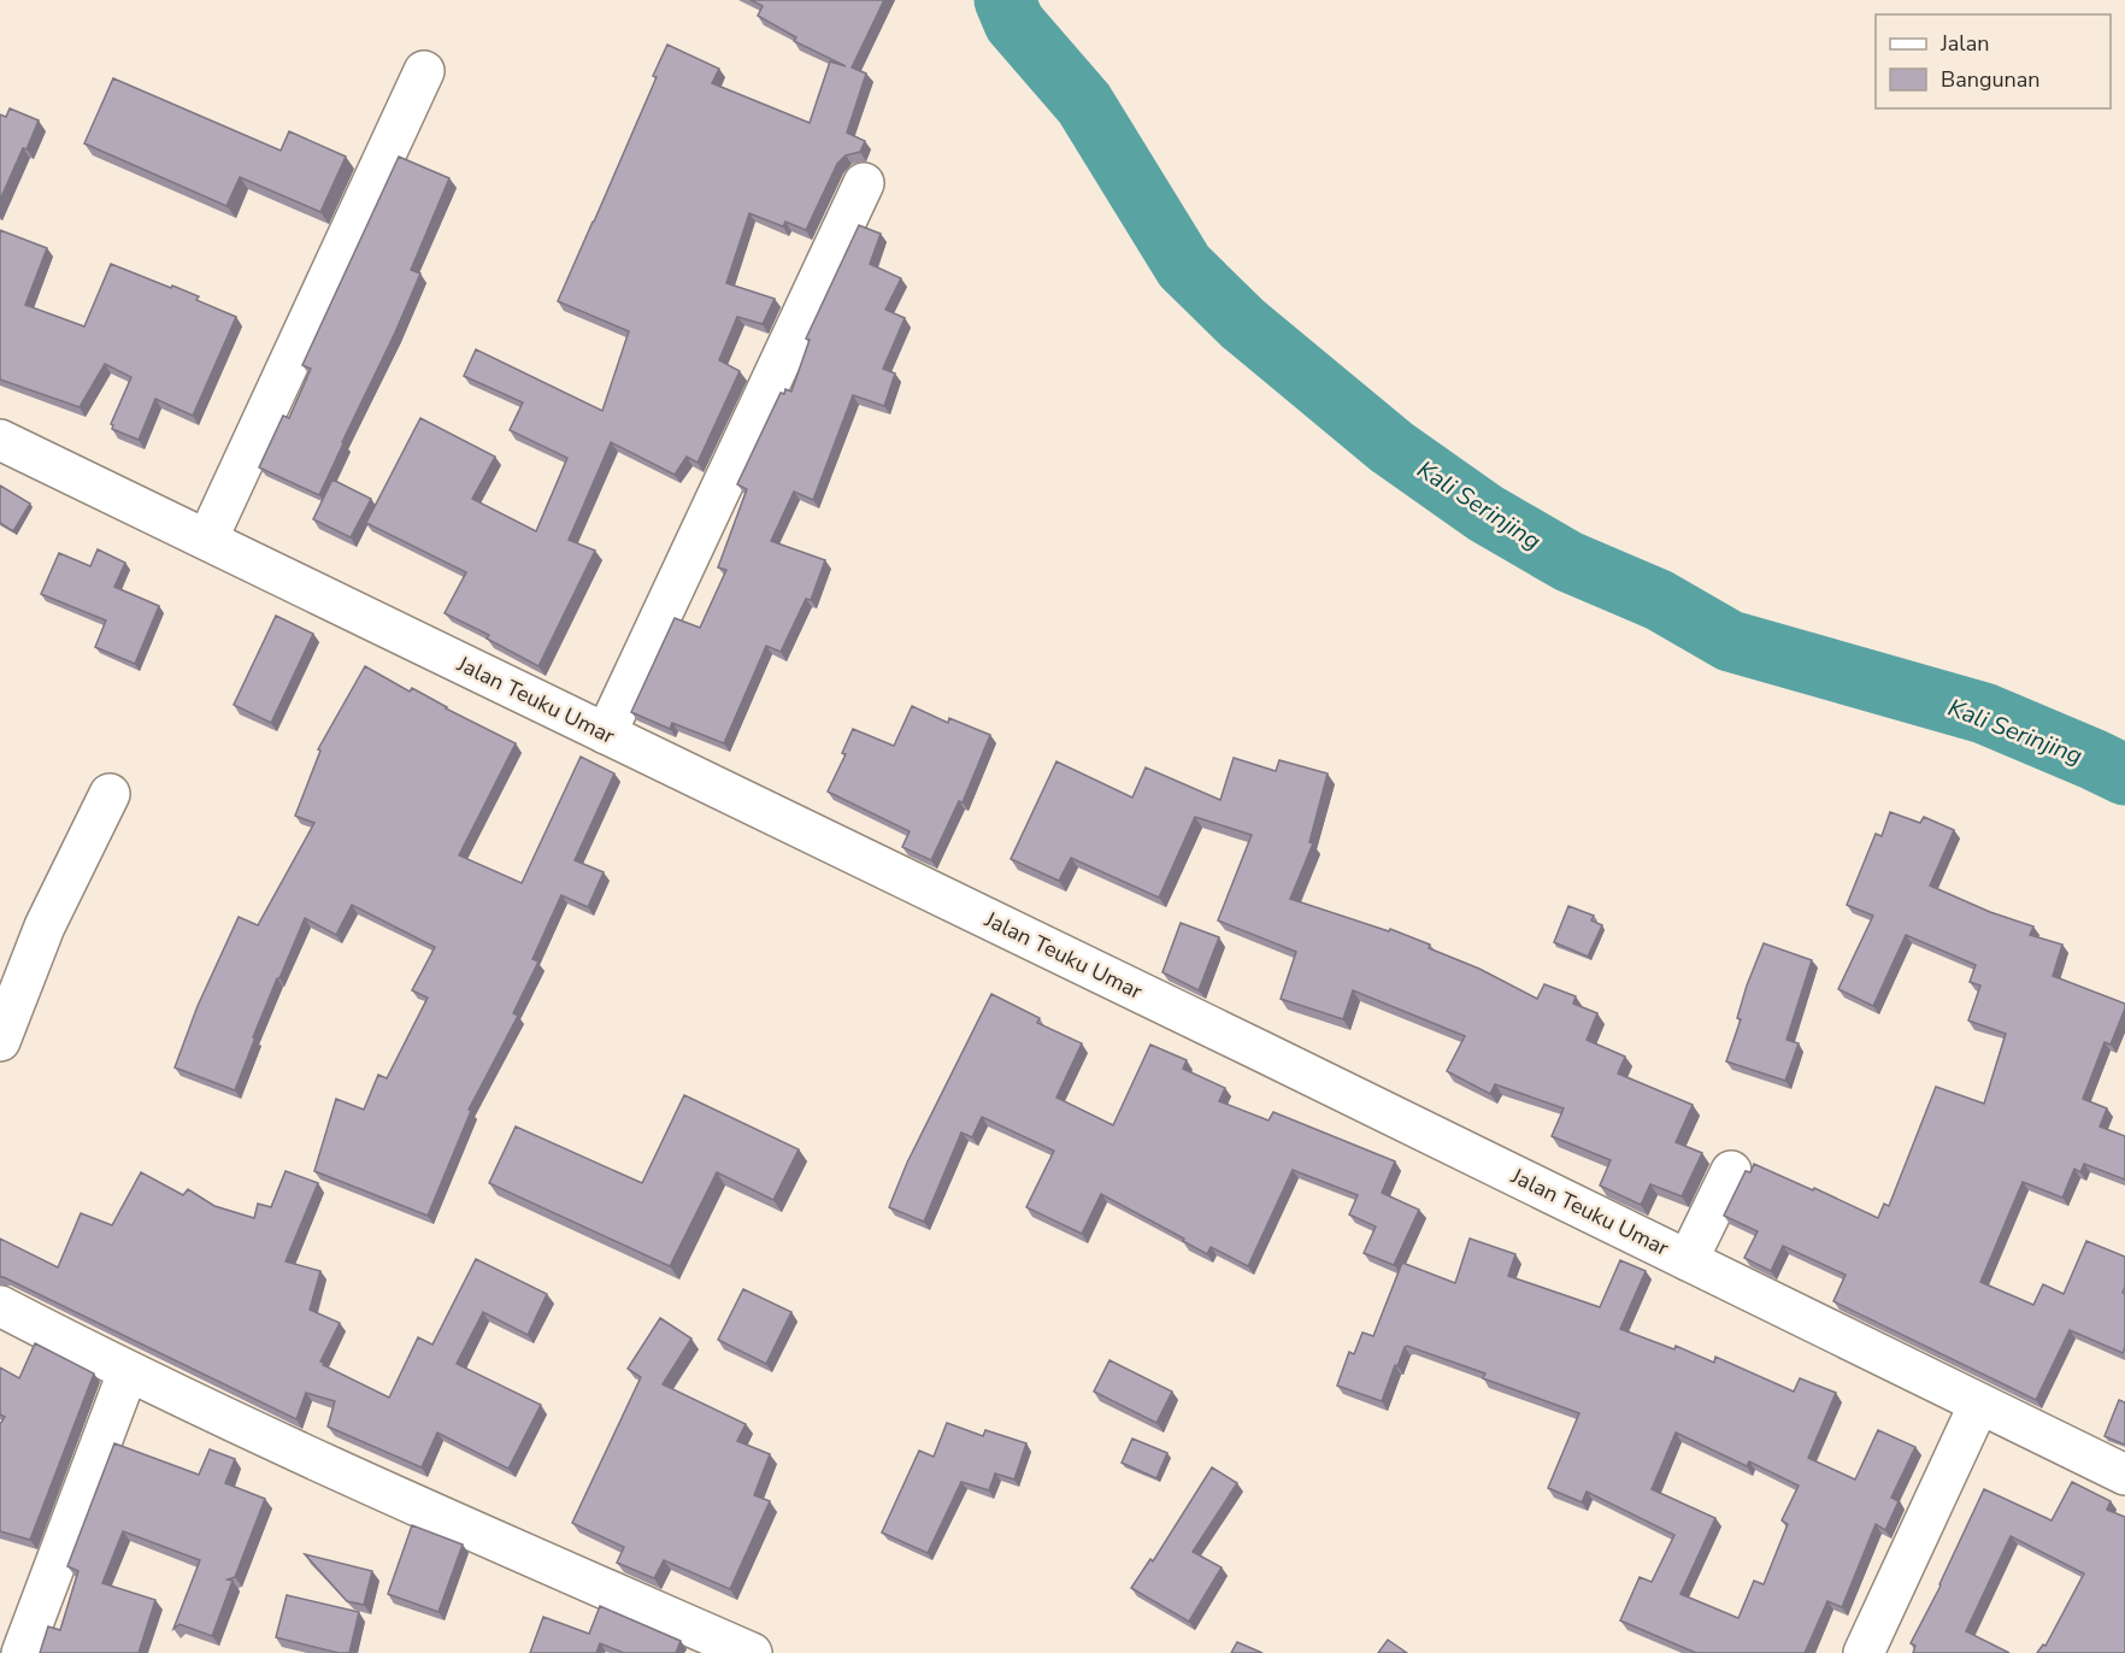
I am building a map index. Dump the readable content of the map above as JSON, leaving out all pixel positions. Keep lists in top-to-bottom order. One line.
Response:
{"streets":{"street":["Jalan Teuku Umar"]},"water":["Kali Serinjing"],"legend":["Jalan","Bangunan"]}
